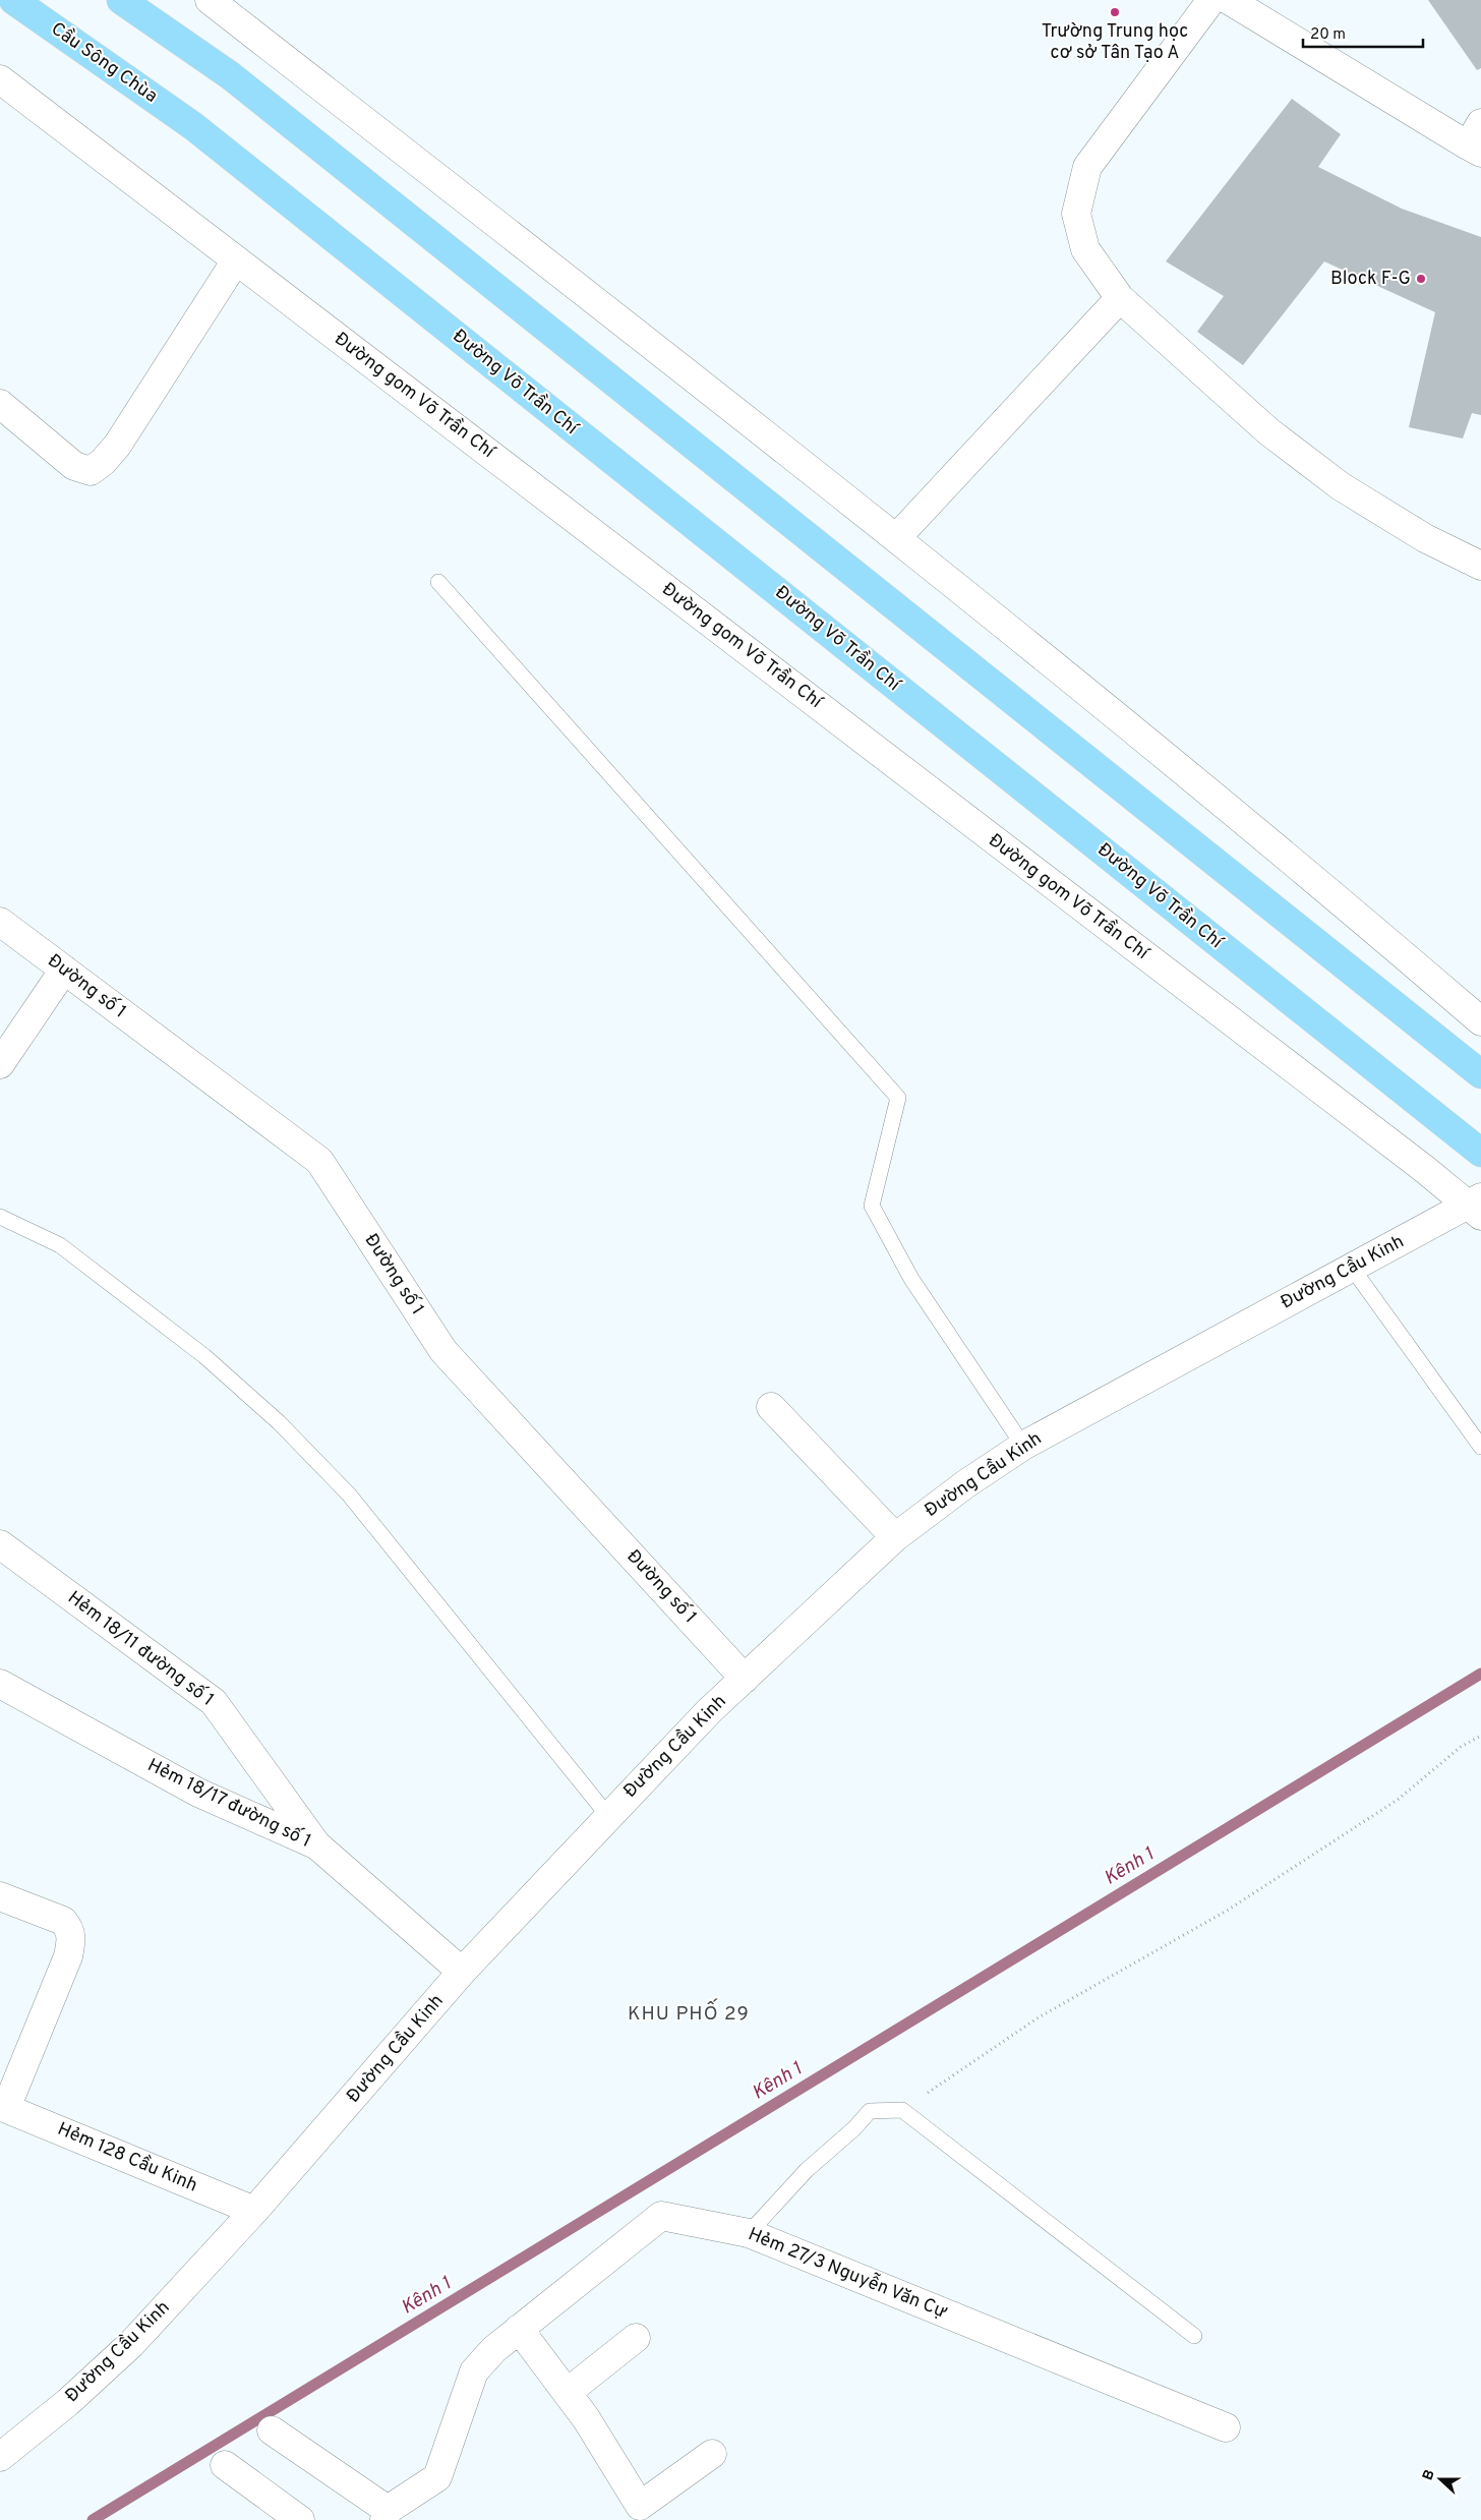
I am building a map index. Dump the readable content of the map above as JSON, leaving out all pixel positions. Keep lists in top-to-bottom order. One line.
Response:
{"streets":{"highway":["Cầu Sông Chùa","Đường Võ Trần Chí"],"street":["Đường gom Võ Trần Chí","Đường số 1","Đường Cầu Kinh","Hẻm 18/11 đường số 1","Hẻm 18/17 đường số 1","Hẻm 128 Cầu Kinh","Hẻm 27/3 Nguyễn Văn Cự"]},"crossings":[["Cầu Sông Chùa","Đường Võ Trần Chí"],["Đường gom Võ Trần Chí","Đường Cầu Kinh"],["Đường số 1","Đường Cầu Kinh"],["Đường Cầu Kinh","Hẻm 18/17 đường số 1"],["Đường Cầu Kinh","Hẻm 128 Cầu Kinh"],["Hẻm 18/11 đường số 1","Hẻm 18/17 đường số 1"]],"districts":["KHU PHỐ 29"],"water":["Kênh 1"],"places":["Trường Trung học cơ sở Tân Tạo A","Block F-G"],"scale_bar":"20 m","north":"left"}
